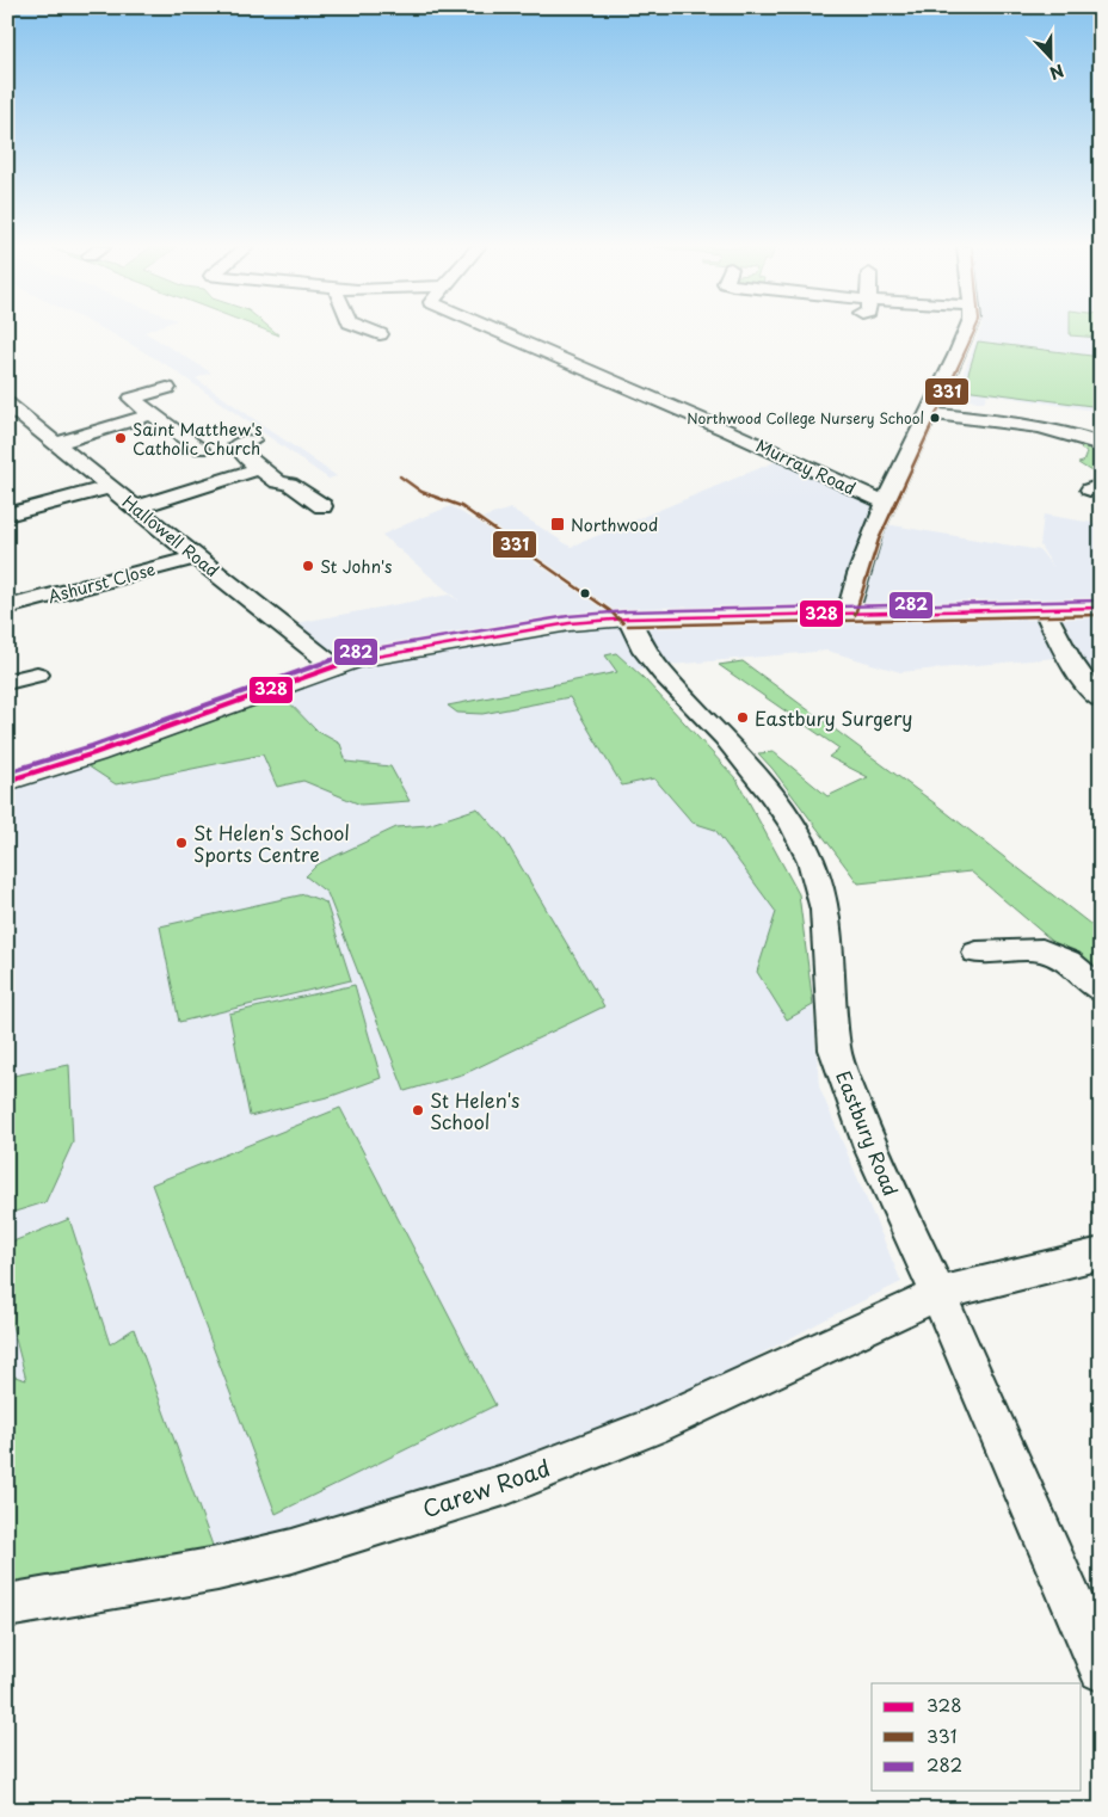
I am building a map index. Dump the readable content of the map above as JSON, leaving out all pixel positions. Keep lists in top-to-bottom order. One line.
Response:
{"streets":{"street":["Murray Road","Hallowell Road","Ashurst Close","Eastbury Road","Carew Road"]},"crossings":[["Hallowell Road","Ashurst Close"],["Eastbury Road","Carew Road"]],"places":{"other":["Northwood College Nursery School","Saint Matthew's Catholic Church","St John's","Eastbury Surgery","St Helen's School Sports Centre","St Helen's School"],"transit":["Northwood"]},"lines":["transit line 331","transit line 282","transit line 328"],"legend":["328","331","282"],"north":"bottom"}
